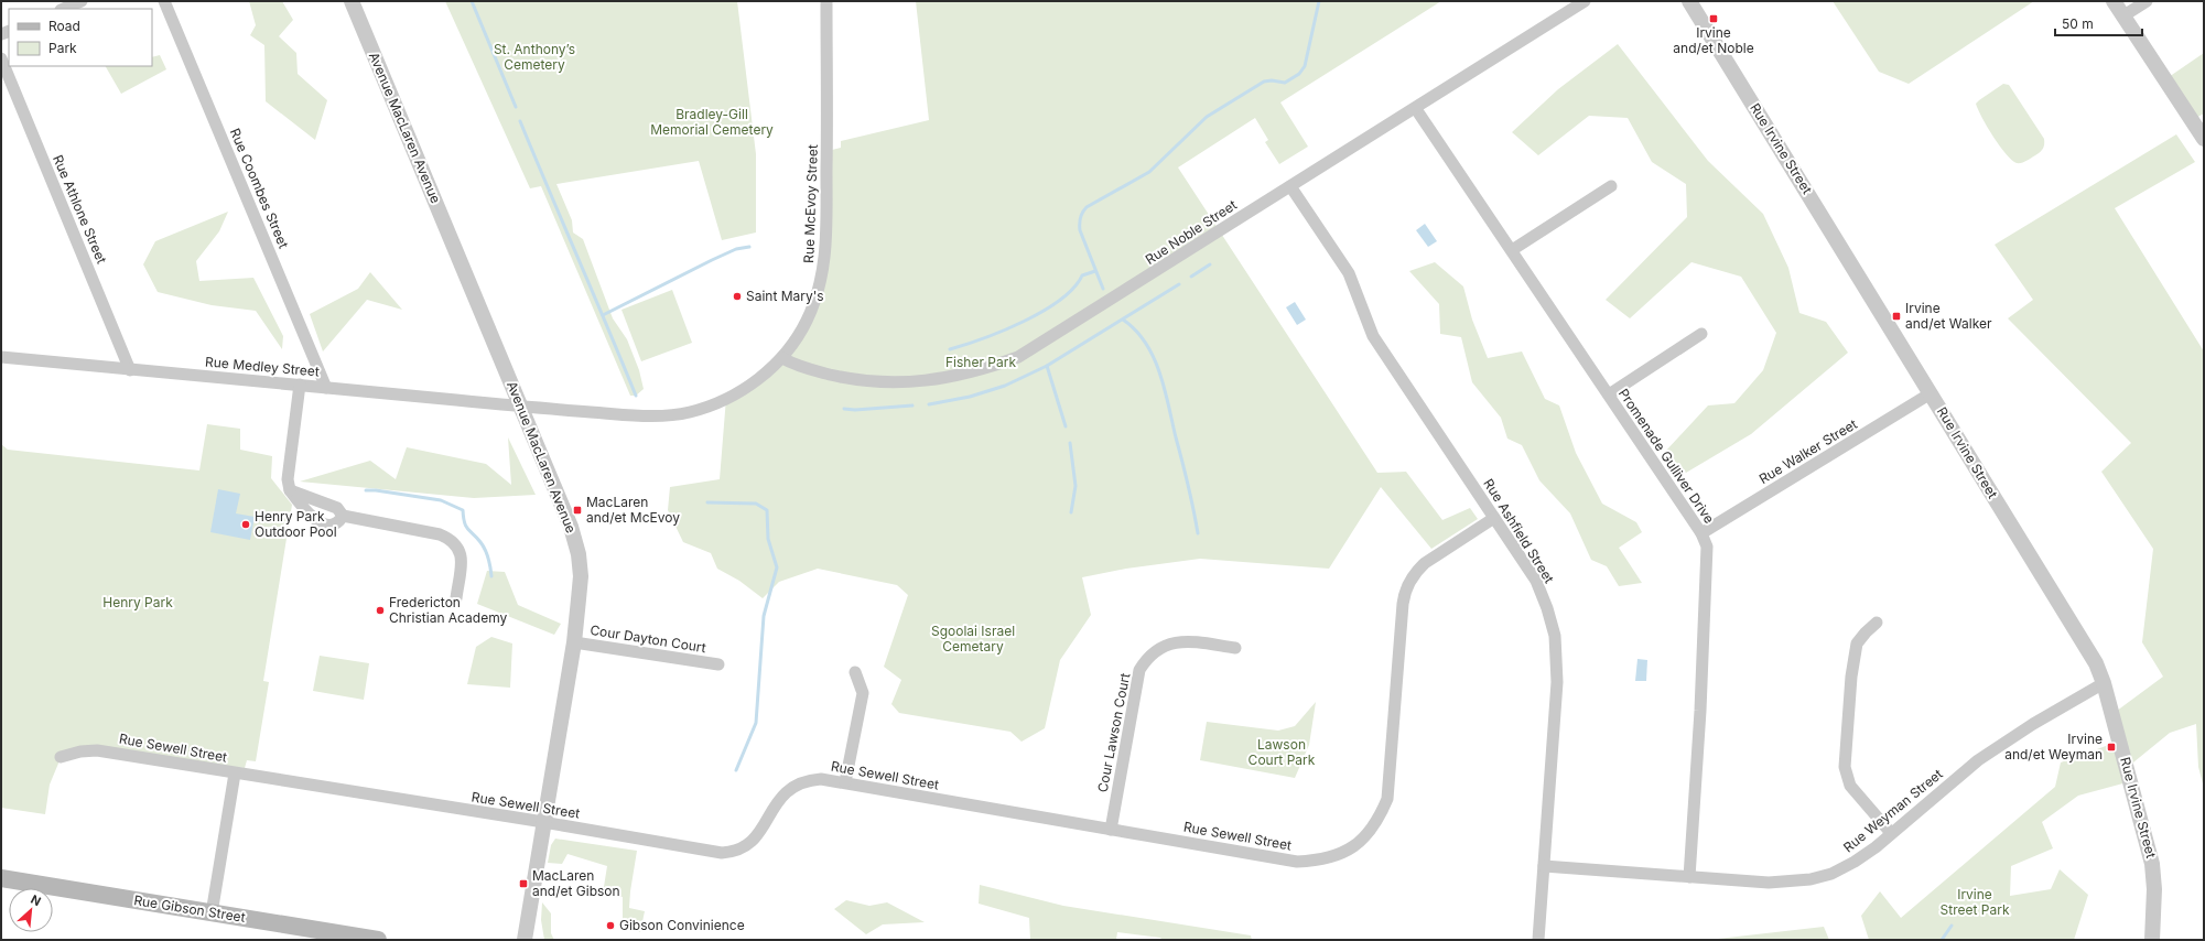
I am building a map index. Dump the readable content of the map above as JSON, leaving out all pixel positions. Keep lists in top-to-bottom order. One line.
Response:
{"streets":{"main road":["Rue Gibson Street"],"street":["Avenue MacLaren Avenue","Rue Irvine Street","Rue Coombes Street","Rue McEvoy Street","Rue Athlone Street","Rue Noble Street","Rue Medley Street","Rue Walker Street","Promenade Gulliver Drive","Rue Ashfield Street","Cour Dayton Court","Cour Lawson Court","Rue Sewell Street","Rue Weyman Street"]},"crossings":[["Avenue MacLaren Avenue","Rue McEvoy Street"],["Avenue MacLaren Avenue","Rue Medley Street"],["Avenue MacLaren Avenue","Cour Dayton Court"],["Avenue MacLaren Avenue","Rue Sewell Street"],["Rue Irvine Street","Rue Walker Street"],["Rue Irvine Street","Rue Weyman Street"],["Rue Coombes Street","Rue Medley Street"],["Rue McEvoy Street","Rue Noble Street"],["Rue McEvoy Street","Rue Medley Street"],["Rue Athlone Street","Rue Medley Street"],["Rue Noble Street","Promenade Gulliver Drive"],["Rue Noble Street","Rue Ashfield Street"],["Rue Walker Street","Promenade Gulliver Drive"],["Promenade Gulliver Drive","Rue Weyman Street"],["Rue Ashfield Street","Rue Sewell Street"],["Rue Ashfield Street","Rue Weyman Street"],["Cour Lawson Court","Rue Sewell Street"]],"parks":["St. Anthony’s Cemetery","Bradley-Gill Memorial Cemetery","Fisher Park","Henry Park","Sgoolai Israel Cemetary","Lawson Court Park","Irvine Street Park"],"places":{"transit":["Irvine and/et Noble","Irvine and/et Walker","MacLaren and/et McEvoy","Irvine and/et Weyman","MacLaren and/et Gibson"],"other":["Saint Mary's","Henry Park Outdoor Pool","Fredericton Christian Academy","Gibson Convinience"]},"legend":["Road","Park"],"scale_bar":"50 m","north":"top right"}
